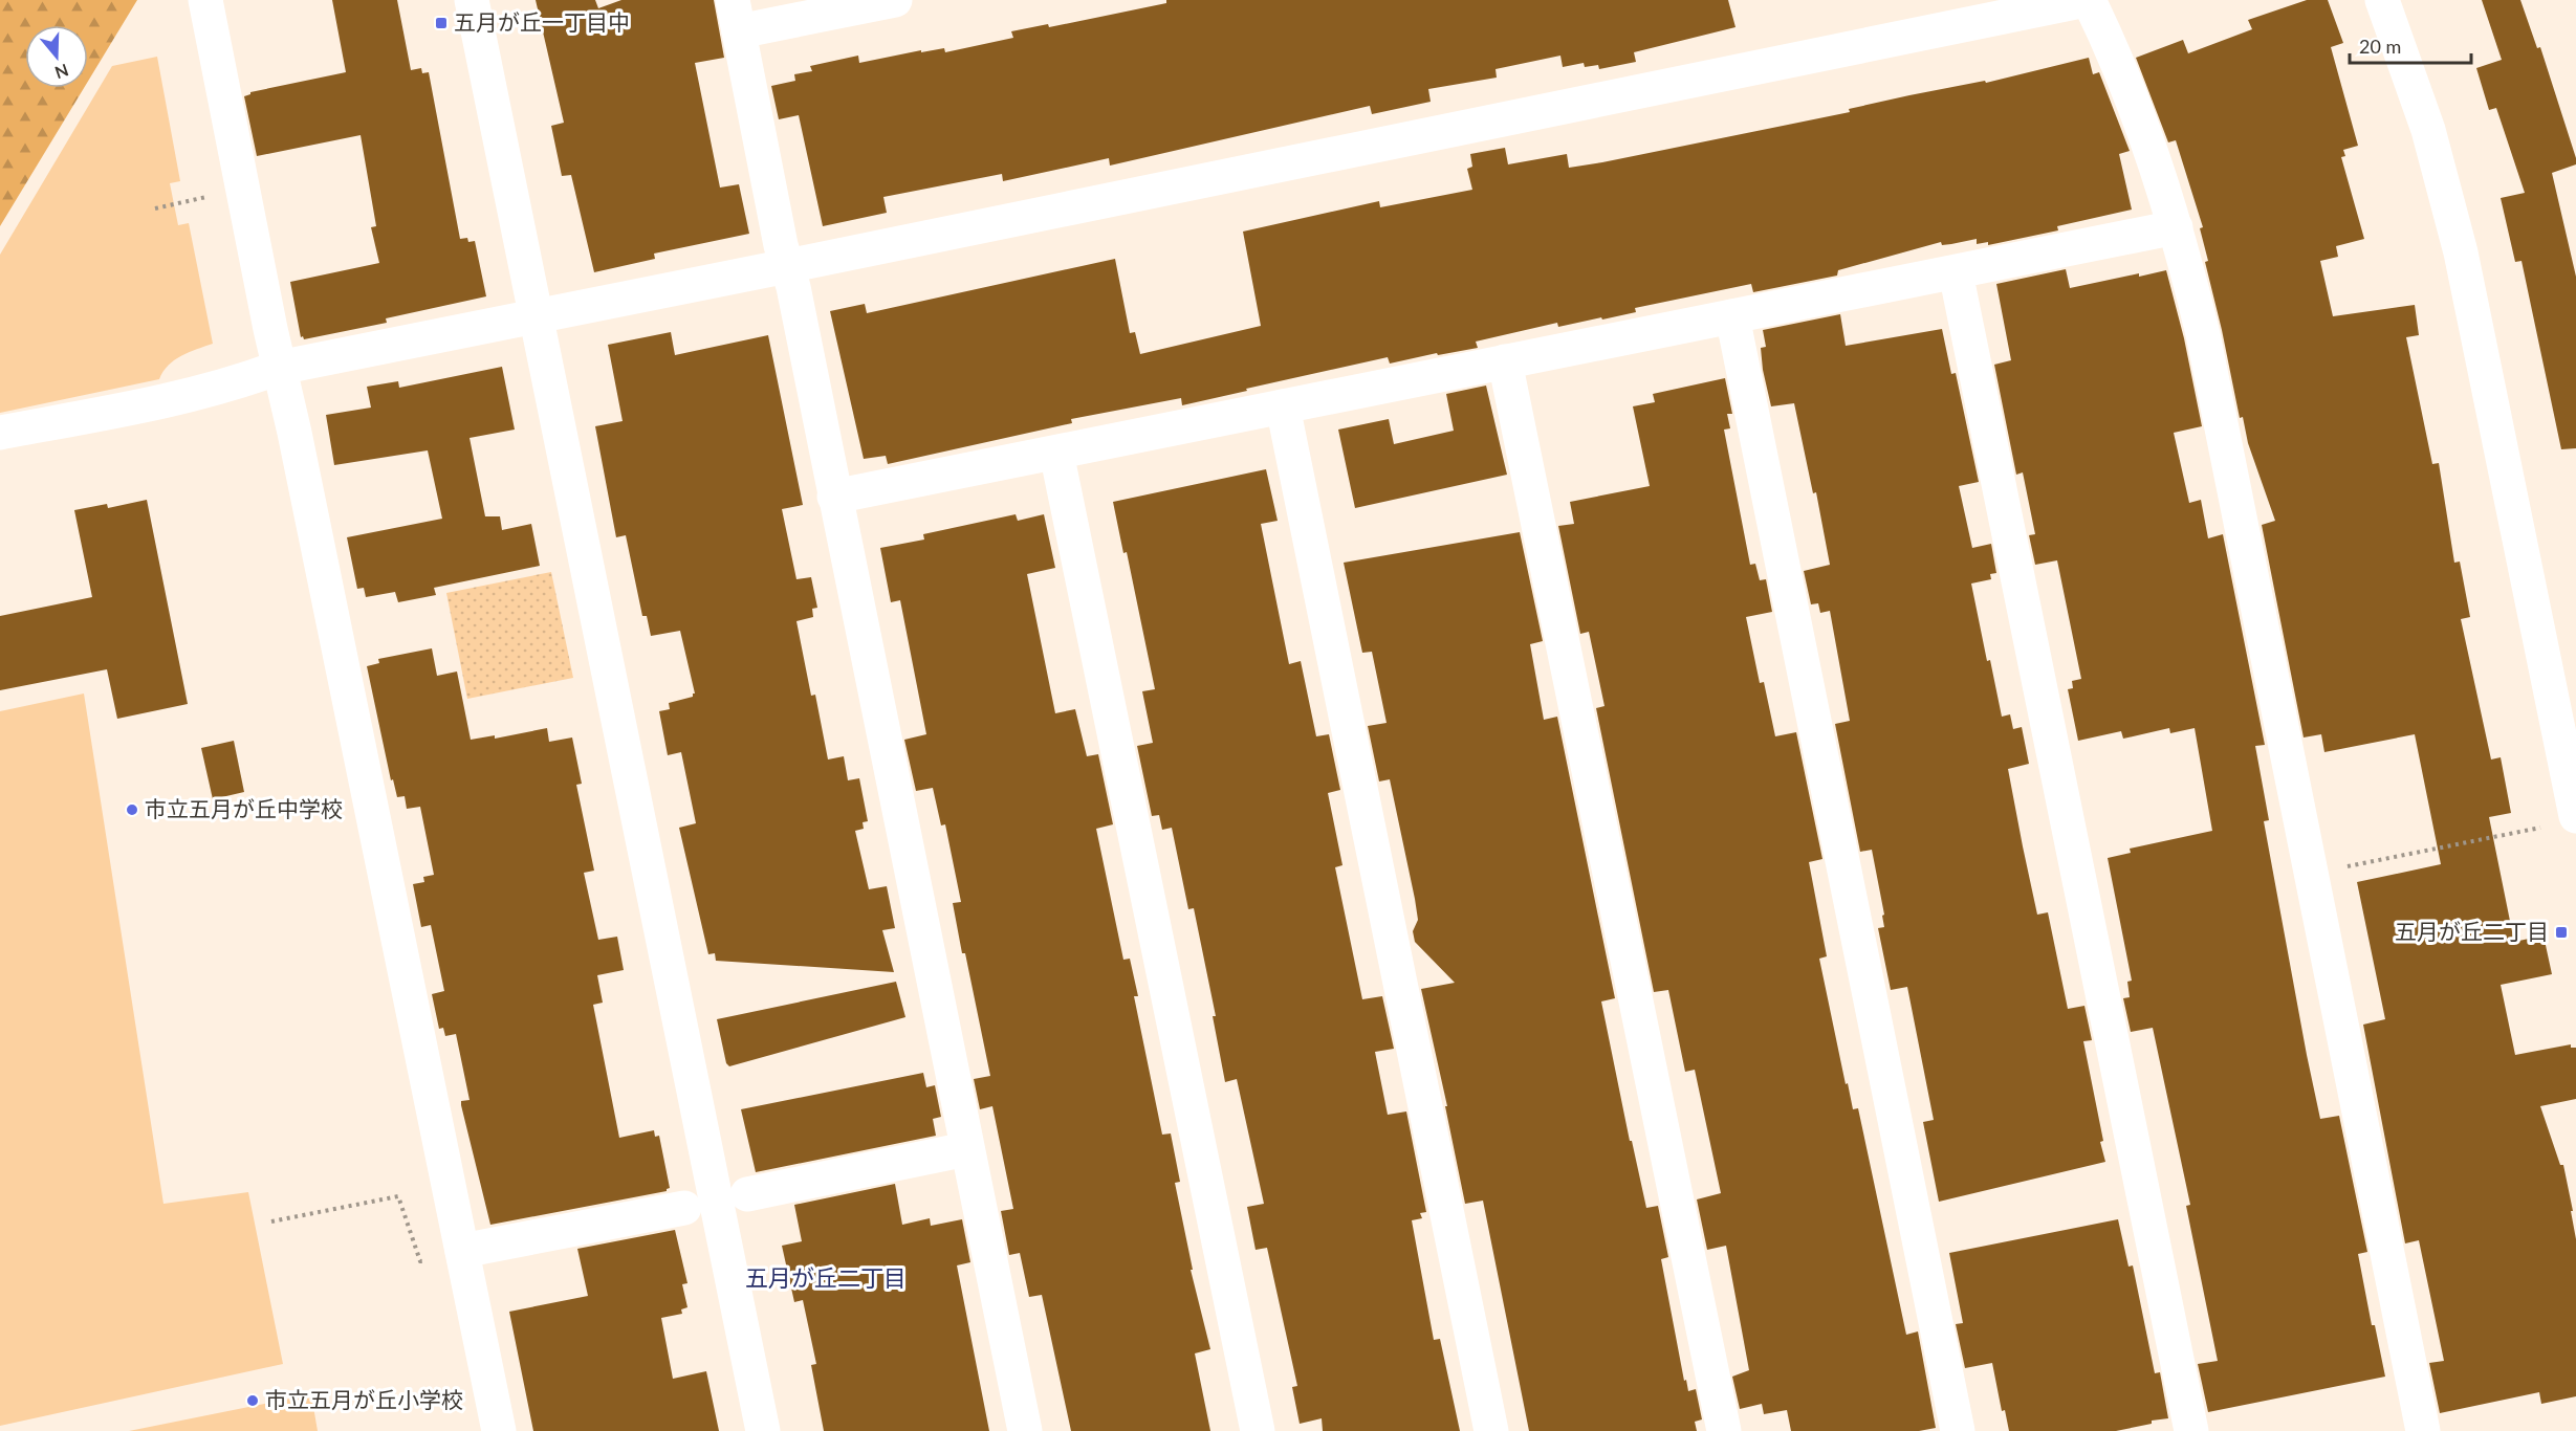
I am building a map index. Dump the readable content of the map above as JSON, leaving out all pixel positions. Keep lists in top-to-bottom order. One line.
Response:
{"districts":["五月が丘二丁目"],"places":{"transit":["五月が丘一丁目中","五月が丘二丁目"],"other":["市立五月が丘中学校","市立五月が丘小学校"]},"scale_bar":"20 m","north":"bottom"}
